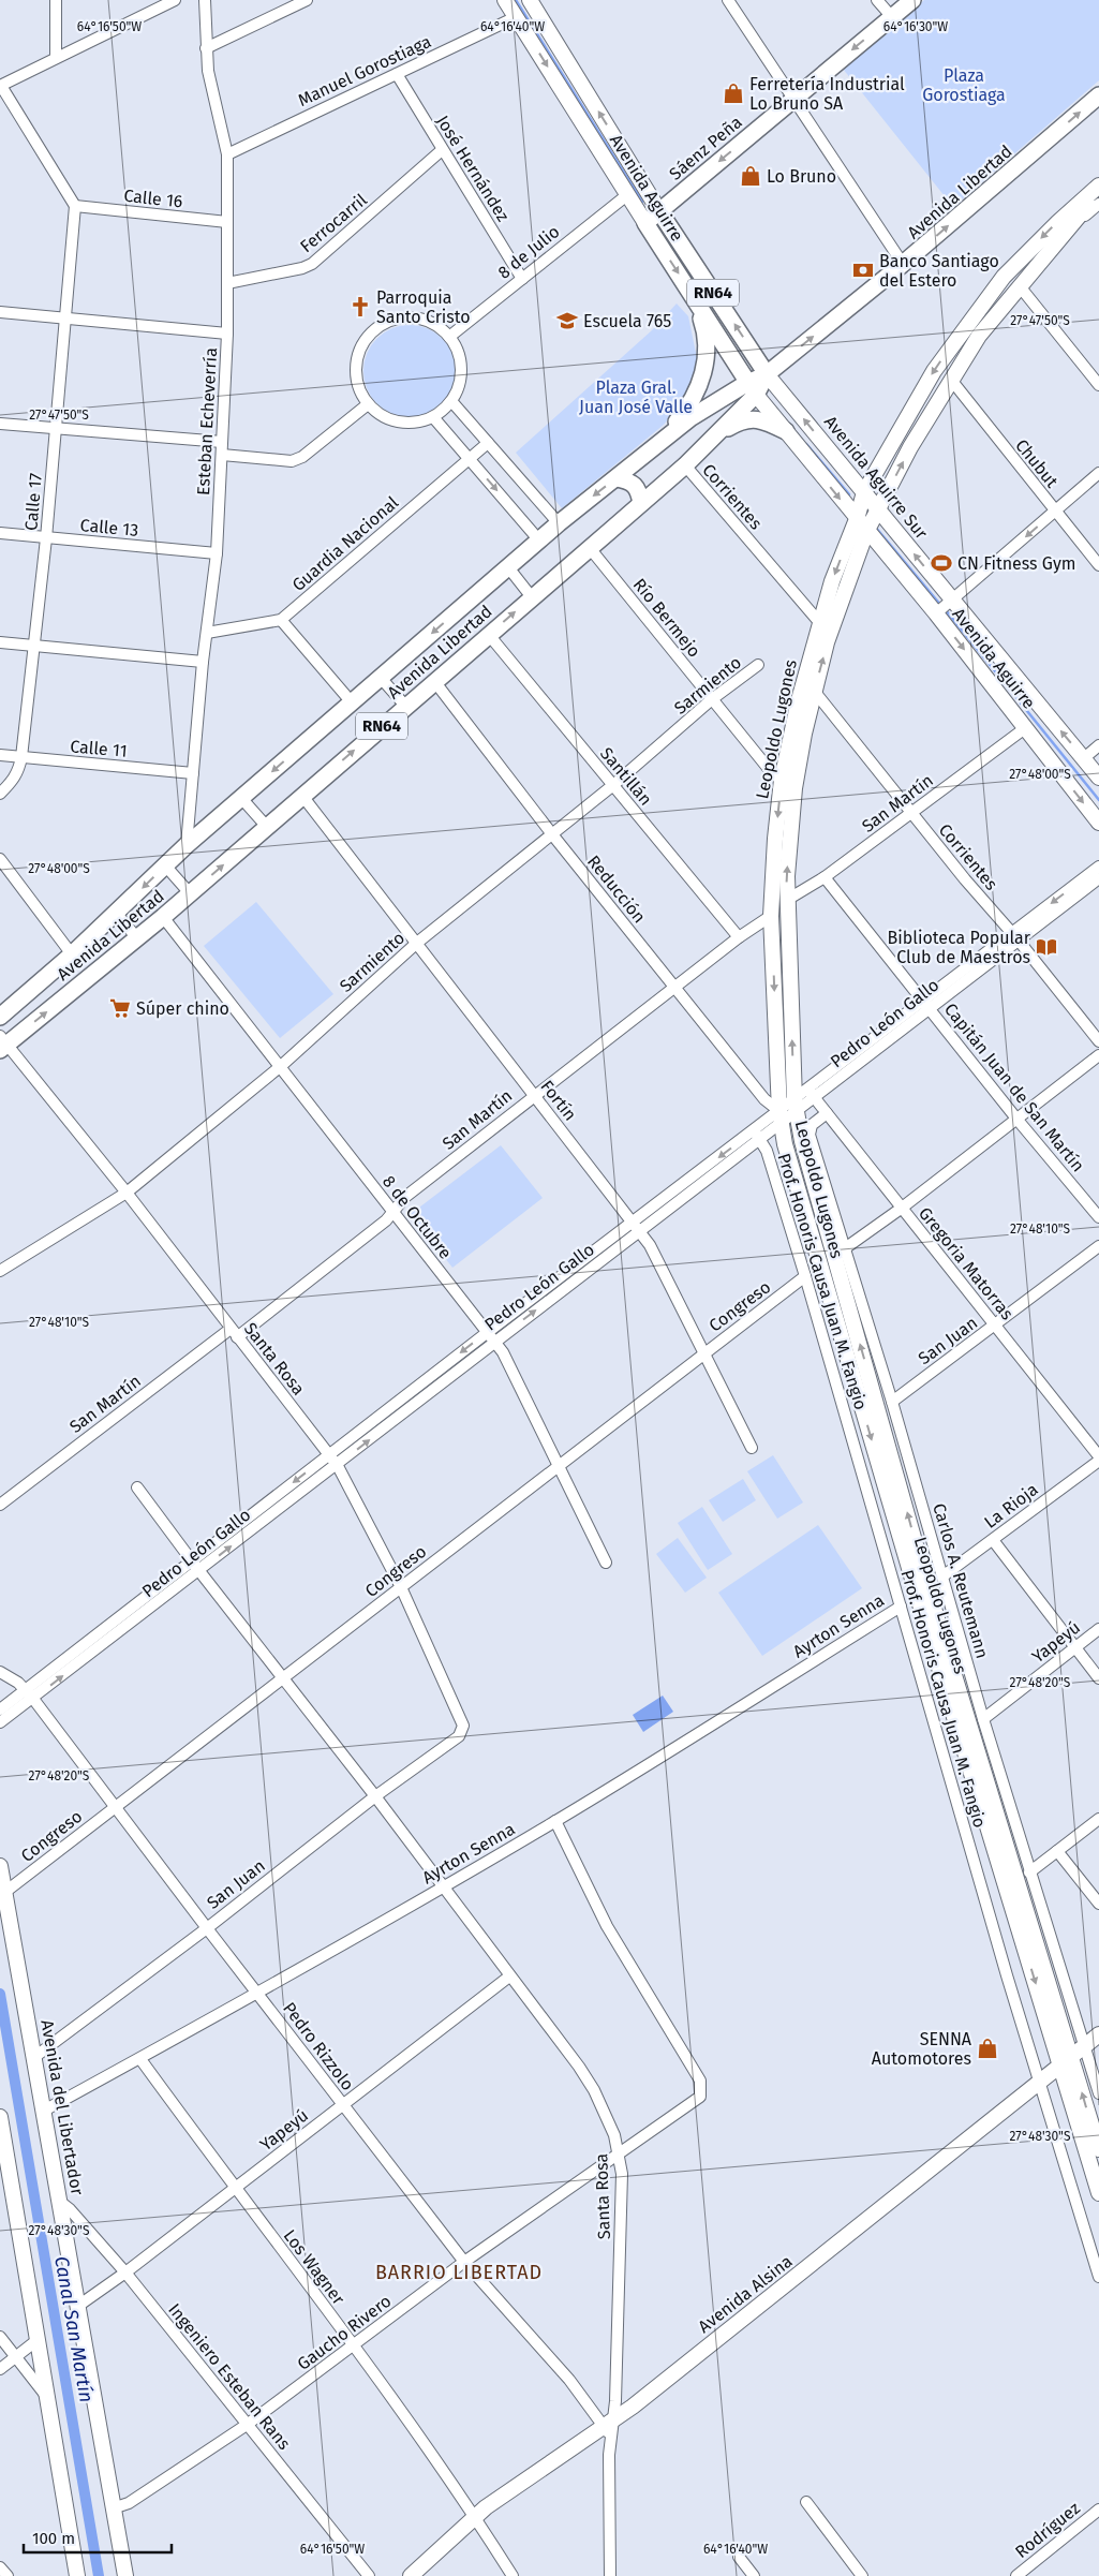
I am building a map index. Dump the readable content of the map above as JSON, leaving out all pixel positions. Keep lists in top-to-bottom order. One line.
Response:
{"streets":{"main road":["Sáenz Peña","Avenida Aguirre","Avenida Libertad","RN64","Avenida Aguirre Sur","Leopoldo Lugones","Avenida del Libertador","Avenida Alsina"],"street":["Manuel Gorostiaga","José Hernández","Calle 16","Ferrocarril","8 de Julio","Esteban Echeverría","Chubut","Corrientes","Calle 17","Calle 13","Guardia Nacional","Río Bermejo","Sarmiento","Calle 11","Santillán","San Martín","Reducción","Pedro León Gallo","Capitán Juan de San Martín","Fortín","8 de Octubre","Gregoria Matorras","Prof. Honoris Causa Juan M. Fangio","Congreso","San Juan","Santa Rosa","La Rioja","Carlos A. Reutemann","Ayrton Senna","Yapeyú","Pedro Rizzolo","Los Wagner","Gaucho Rivero","Ingeniero Esteban Rans","Rodríguez"]},"crossings":[["Manuel Gorostiaga","José Hernández"],["Manuel Gorostiaga","Avenida Aguirre"],["Manuel Gorostiaga","Esteban Echeverría"],["Sáenz Peña","Avenida Aguirre"],["José Hernández","Ferrocarril"],["José Hernández","8 de Julio"],["Avenida Aguirre","Avenida Libertad"],["Avenida Aguirre","8 de Julio"],["Avenida Aguirre","Avenida Aguirre Sur"],["Avenida Aguirre","Leopoldo Lugones"],["Avenida Aguirre","San Martín"],["Avenida Libertad","Esteban Echeverría"],["Avenida Libertad","Avenida Aguirre Sur"],["Avenida Libertad","Corrientes"],["Avenida Libertad","Río Bermejo"],["Avenida Libertad","Santillán"],["Avenida Libertad","Reducción"],["Avenida Libertad","Fortín"],["Avenida Libertad","8 de Octubre"],["Avenida Libertad","Santa Rosa"],["Calle 16","Esteban Echeverría"],["Calle 16","Calle 17"],["Ferrocarril","Esteban Echeverría"],["Esteban Echeverría","Calle 13"],["Esteban Echeverría","Calle 11"],["Chubut","Leopoldo Lugones"],["Avenida Aguirre Sur","Leopoldo Lugones"],["Corrientes","Leopoldo Lugones"],["Corrientes","San Martín"],["Corrientes","Pedro León Gallo"],["Calle 17","Calle 13"],["Calle 17","Calle 11"],["Río Bermejo","Sarmiento"],["Río Bermejo","Leopoldo Lugones"],["Sarmiento","Santillán"],["Sarmiento","Reducción"],["Sarmiento","Fortín"],["Sarmiento","8 de Octubre"],["Sarmiento","Santa Rosa"],["Leopoldo Lugones","San Martín"],["Leopoldo Lugones","Reducción"],["Leopoldo Lugones","Pedro León Gallo"],["Leopoldo Lugones","Avenida Alsina"],["Santillán","San Martín"],["San Martín","Reducción"],["San Martín","Capitán Juan de San Martín"],["San Martín","Fortín"],["San Martín","8 de Octubre"],["San Martín","Santa Rosa"],["Reducción","Pedro León Gallo"],["Pedro León Gallo","Capitán Juan de San Martín"],["Pedro León Gallo","Fortín"],["Pedro León Gallo","8 de Octubre"],["Pedro León Gallo","Gregoria Matorras"],["Pedro León Gallo","Prof. Honoris Causa Juan M. Fangio"],["Pedro León Gallo","Santa Rosa"],["Pedro León Gallo","Pedro Rizzolo"],["Fortín","Congreso"],["8 de Octubre","Congreso"],["Gregoria Matorras","San Juan"],["Gregoria Matorras","Carlos A. Reutemann"],["Prof. Honoris Causa Juan M. Fangio","Congreso"],["Prof. Honoris Causa Juan M. Fangio","Ayrton Senna"],["Prof. Honoris Causa Juan M. Fangio","Avenida Alsina"],["Congreso","Santa Rosa"],["Congreso","Pedro Rizzolo"],["Congreso","Avenida del Libertador"],["San Juan","Santa Rosa"],["San Juan","Carlos A. Reutemann"],["San Juan","Pedro Rizzolo"],["San Juan","Avenida del Libertador"],["Santa Rosa","Ayrton Senna"],["Santa Rosa","Yapeyú"],["Santa Rosa","Pedro Rizzolo"],["Santa Rosa","Avenida Alsina"],["Santa Rosa","Gaucho Rivero"],["La Rioja","Carlos A. Reutemann"],["Carlos A. Reutemann","Yapeyú"],["Carlos A. Reutemann","Avenida Alsina"],["Ayrton Senna","Pedro Rizzolo"],["Ayrton Senna","Avenida del Libertador"],["Ayrton Senna","Los Wagner"],["Ayrton Senna","Gaucho Rivero"],["Yapeyú","Pedro Rizzolo"],["Yapeyú","Avenida del Libertador"],["Yapeyú","Los Wagner"],["Yapeyú","Ingeniero Esteban Rans"],["Pedro Rizzolo","Avenida Alsina"],["Pedro Rizzolo","Gaucho Rivero"],["Avenida del Libertador","Gaucho Rivero"],["Avenida del Libertador","Ingeniero Esteban Rans"],["Los Wagner","Avenida Alsina"],["Los Wagner","Gaucho Rivero"],["Gaucho Rivero","Ingeniero Esteban Rans"]],"one_way":["Sáenz Peña"],"districts":["BARRIO LIBERTAD"],"water":["Canal San Martín"],"parks":["Plaza Gorostiaga","Plaza Gral. Juan José Valle"],"places":{"shop":["Ferretería Industrial Lo Bruno SA","Lo Bruno","SENNA Automotores"],"bank":["Banco Santiago del Estero"],"church":["Parroquia Santo Cristo"],"school or university":["Escuela 765"],"sports":["CN Fitness Gym"],"library":["Biblioteca Popular Club de Maestros"],"supermarket":["Súper chino"]},"scale_bar":"100 m","coordinates":["64°16'50\"W","64°16'40\"W","64°16'30\"W","27°47'50\"S","27°48'00\"S","27°48'10\"S","27°48'20\"S","27°48'30\"S"]}
